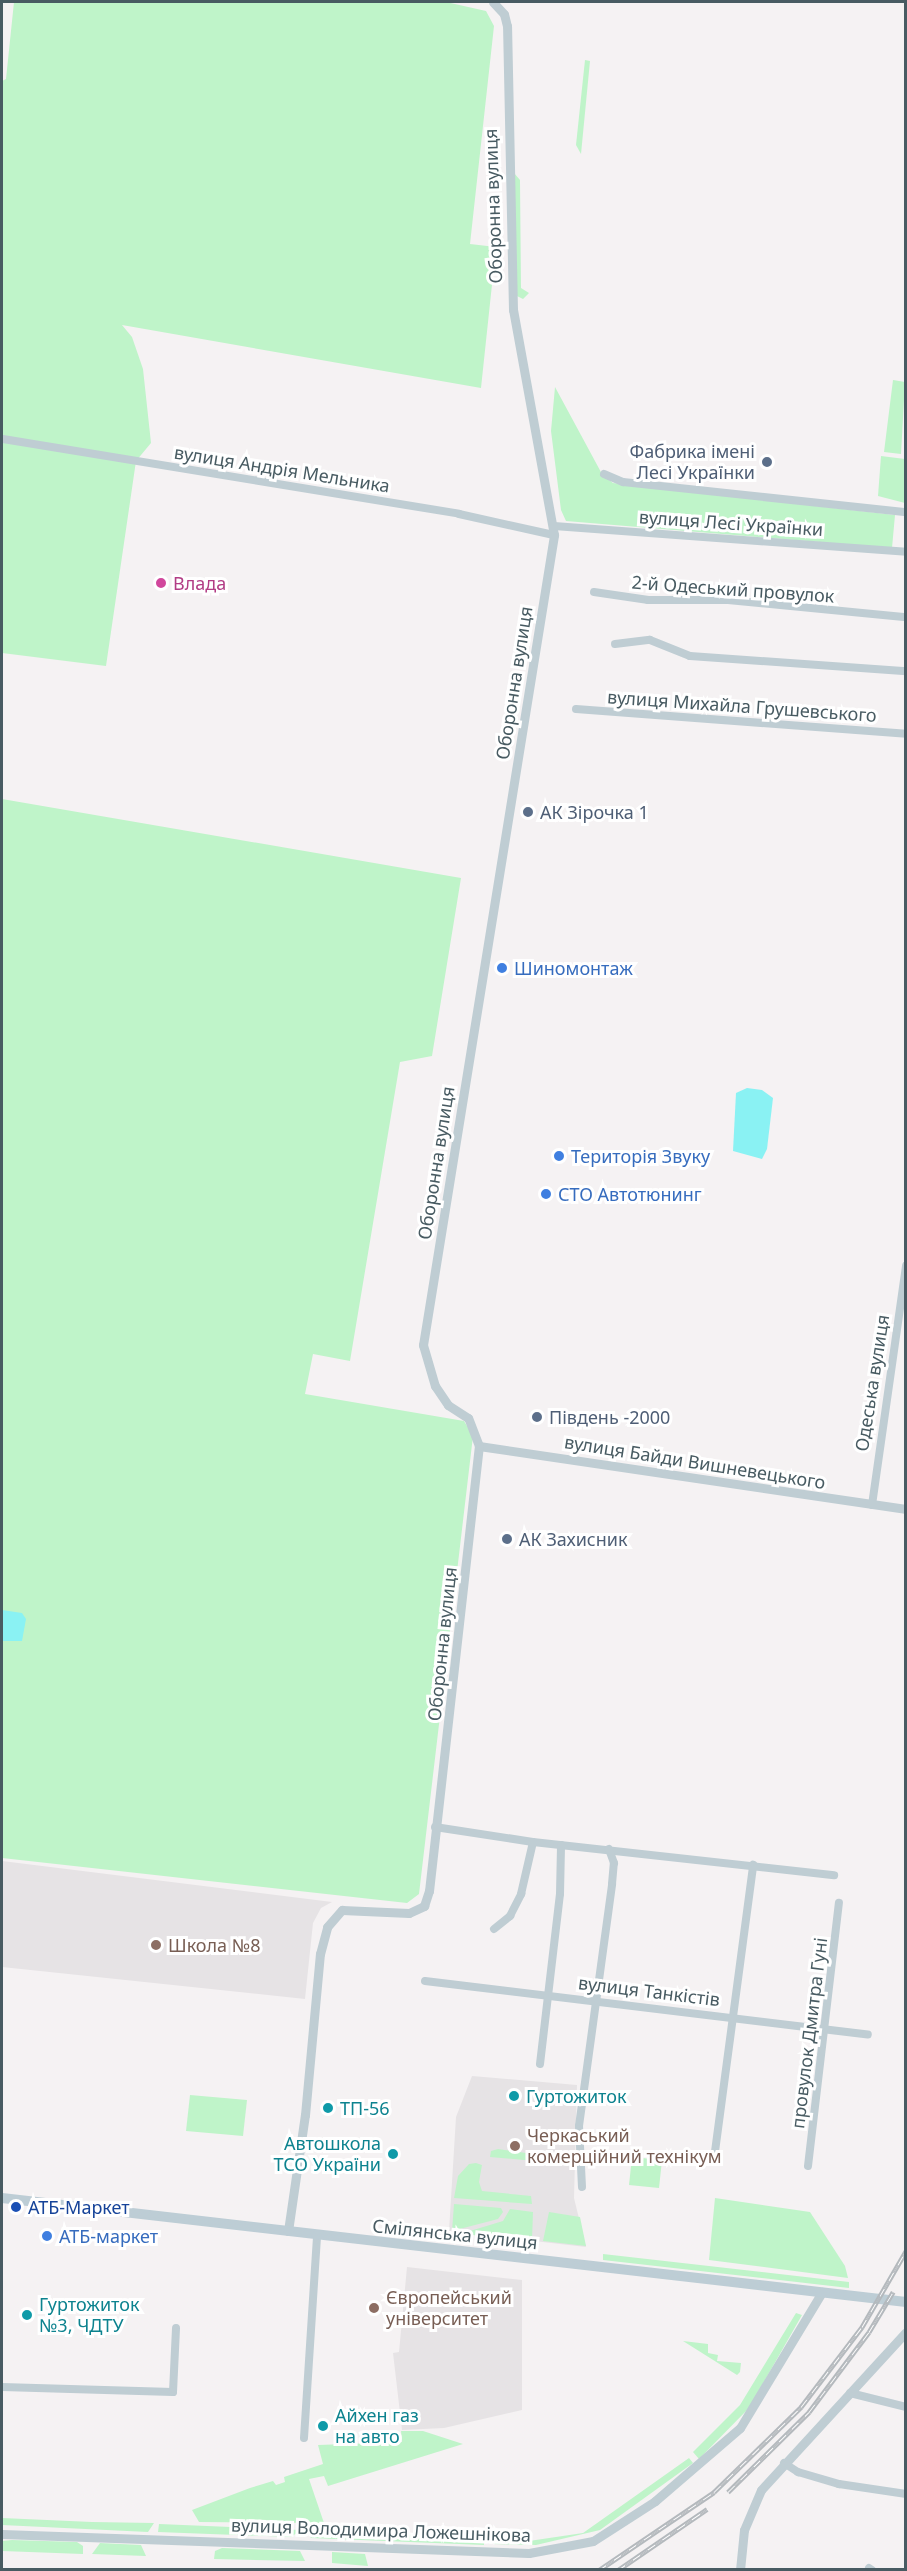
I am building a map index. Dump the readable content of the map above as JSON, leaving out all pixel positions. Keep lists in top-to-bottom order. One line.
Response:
{"streets":{"main road":["Смілянська вулиця"],"street":["Оборонна вулиця","вулиця Андрія Мельника","вулиця Лесі Українки","2-й Одеський провулок","вулиця Михайла Грушевського","Одеська вулиця","вулиця Байди Вишневецького","вулиця Танкістів","провулок Дмитра Гуні","вулиця Володимира Ложешнікова"]},"crossings":[["Оборонна вулиця","вулиця Андрія Мельника"],["Оборонна вулиця","вулиця Лесі Українки"],["Оборонна вулиця","вулиця Байди Вишневецького"],["Оборонна вулиця","Смілянська вулиця"],["вулиця Андрія Мельника","вулиця Лесі Українки"],["Одеська вулиця","вулиця Байди Вишневецького"],["вулиця Танкістів","провулок Дмитра Гуні"],["Смілянська вулиця","вулиця Володимира Ложешнікова"]],"places":["Фабрика імені Лесі Українки","Влада","АК Зірочка 1","Шиномонтаж","Територія Звуку","СТО Автотюнинг","Південь -2000","АК Захисник","Школа №8","Гуртожиток","ТП-56","Черкаський комерційний технікум","Автошкола ТСО України","АТБ-Маркет","АТБ-маркет","Європейський університет","Гуртожиток №3, ЧДТУ","Айхен газ на авто"]}
